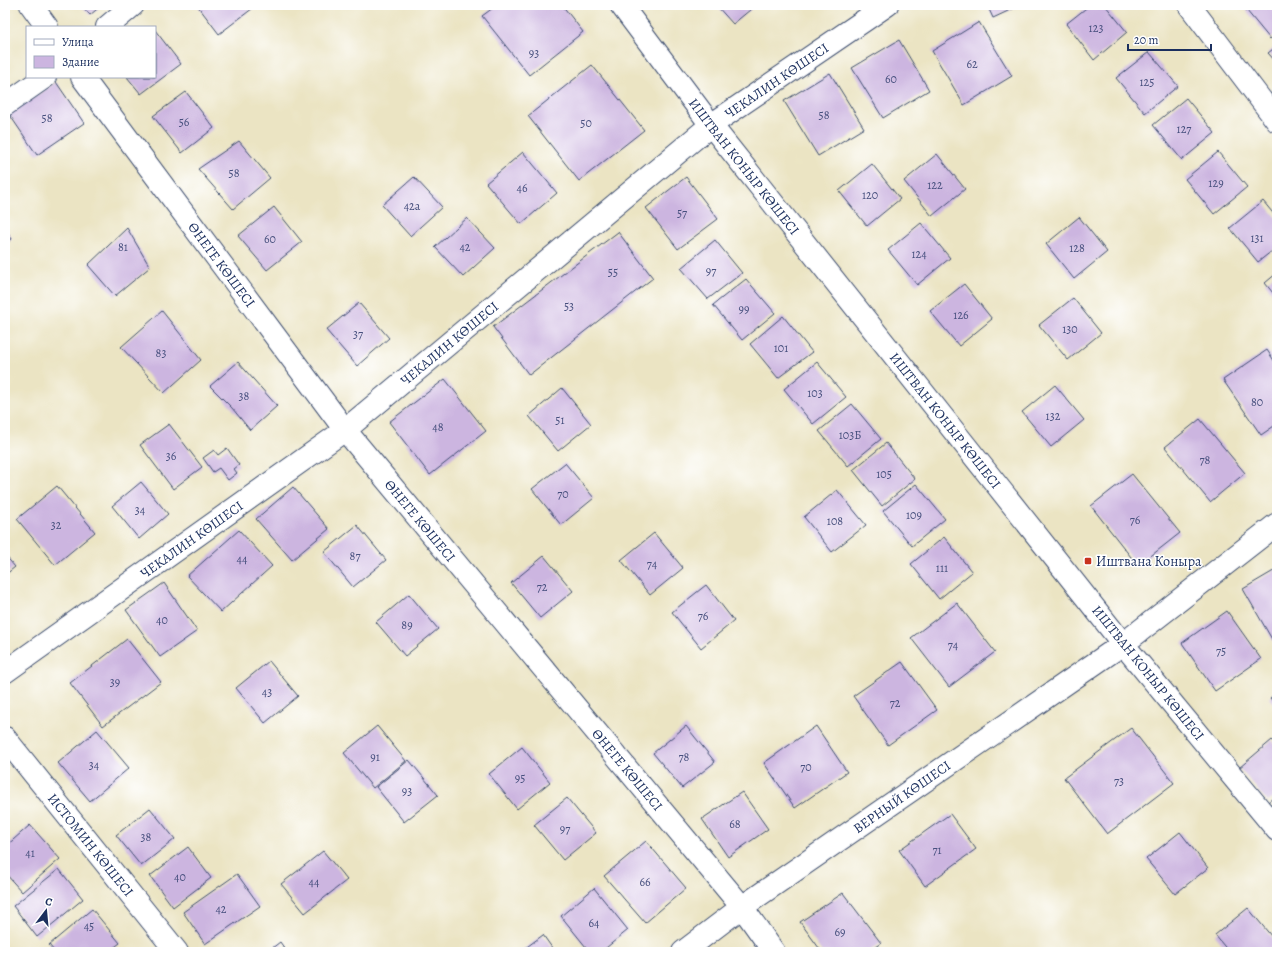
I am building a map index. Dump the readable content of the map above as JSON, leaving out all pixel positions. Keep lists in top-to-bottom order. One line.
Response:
{"streets":{"street":["ЧЕКАЛИН КӨШЕСІ","ИШТВАН КОНЫР КӨШЕСІ","ӨНЕГЕ КӨШЕСІ","ВЕРНЫЙ КӨШЕСІ","ИСТОМИН КӨШЕСІ"]},"crossings":[["ЧЕКАЛИН КӨШЕСІ","ИШТВАН КОНЫР КӨШЕСІ"],["ЧЕКАЛИН КӨШЕСІ","ӨНЕГЕ КӨШЕСІ"],["ИШТВАН КОНЫР КӨШЕСІ","ВЕРНЫЙ КӨШЕСІ"],["ӨНЕГЕ КӨШЕСІ","ВЕРНЫЙ КӨШЕСІ"]],"places":{"transit":["Иштвана Коныра"]},"house_numbers":["123","93","62","60","125","58","58","56","50","127","58","129","122","46","120","42а","57","131","60","81","42","128","124","97","55","53","99","126","130","37","101","83","103","38","80","132","51","48","103Б","36","78","105","70","34","109","76","108","32","87","44","74","111","72","76","40","89","74","75","39","43","72","91","78","34","70","95","73","93","68","97","38","71","41","40","44","66","42","64","45","69"],"legend":["Улица","Здание"],"scale_bar":"20 m","north":"top"}
